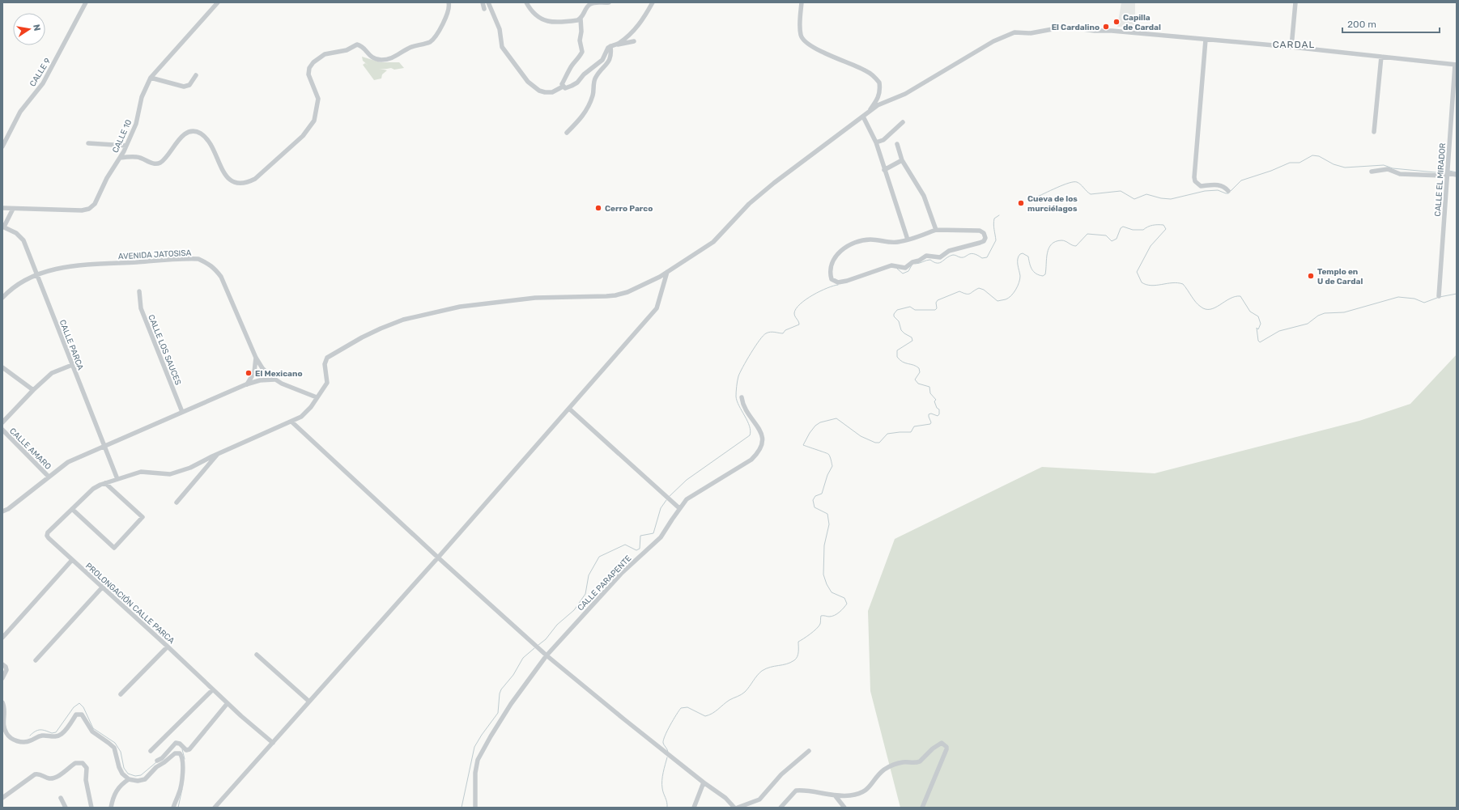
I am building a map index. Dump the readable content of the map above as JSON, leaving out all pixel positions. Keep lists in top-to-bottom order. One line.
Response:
{"streets":{"street":["CALLE 9","CALLE 10","CALLE EL MIRADOR","AVENIDA JATOSISA","CALLE PARCA","CALLE LOS SAUCES","CALLE AMARO","CALLE PARAPENTE","PROLONGACIÓN CALLE PARCA"]},"crossings":[["AVENIDA JATOSISA","CALLE PARCA"],["AVENIDA JATOSISA","PROLONGACIÓN CALLE PARCA"],["CALLE PARCA","PROLONGACIÓN CALLE PARCA"]],"districts":["CARDAL"],"places":["Capilla de Cardal","El Cardalino","Cueva de los murciélagos","Cerro Parco","Templo en U de Cardal","El Mexicano"],"scale_bar":"200 m","north":"right"}
